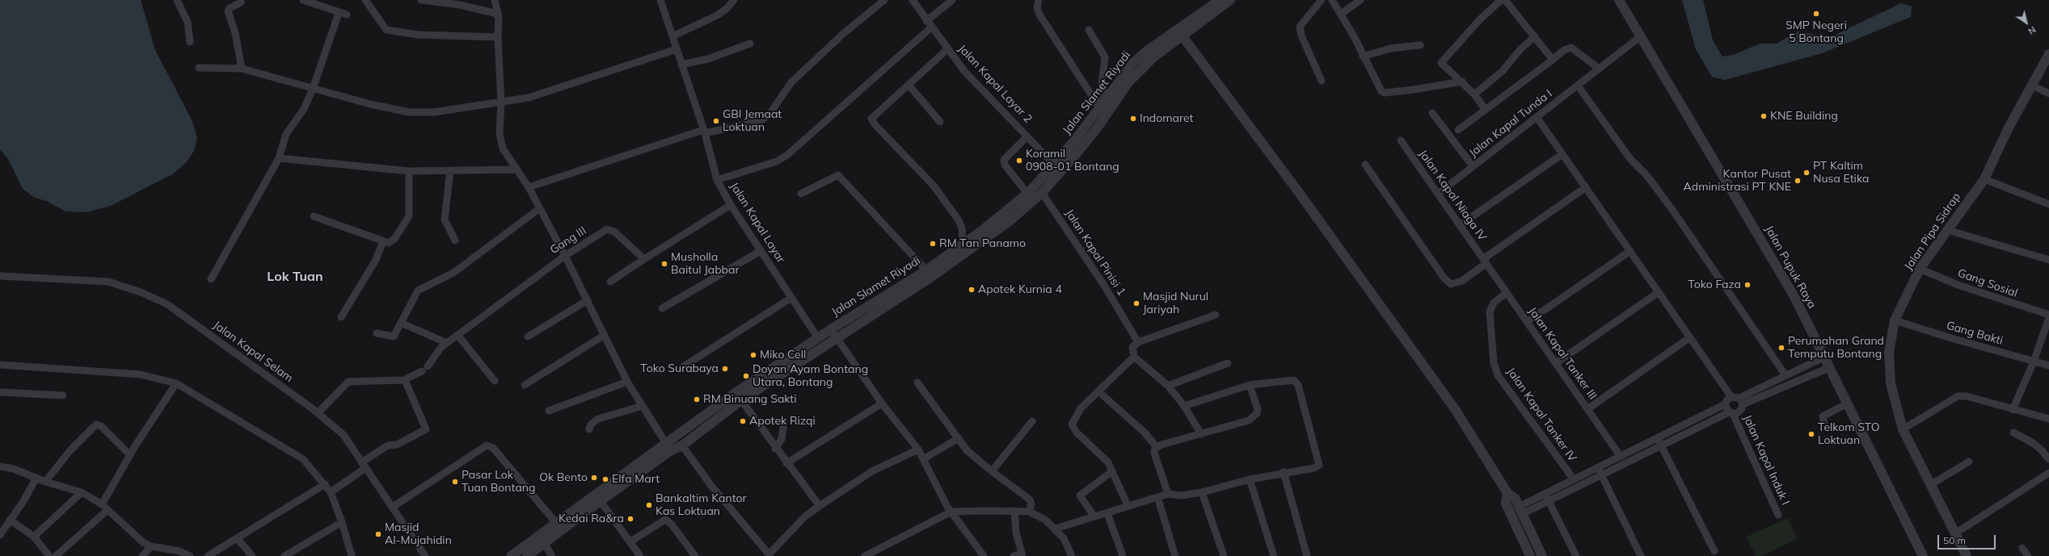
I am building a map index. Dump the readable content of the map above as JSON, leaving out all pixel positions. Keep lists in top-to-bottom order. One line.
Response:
{"streets":{"street":["Jalan Kapal Layar 2","Jalan Slamet Riyadi","Jalan Kapal Tunda I","Jalan Kapal Niaga IV","Jalan Kapal Layar","Jalan Pipa Sidrap","Gang III","Jalan Kapal Pinisi 1","Jalan Pupuk Raya","Gang Sosial","Gang Bakti","Jalan Kapal Selam","Jalan Kapal Tanker III","Jalan Kapal Tanker IV","Jalan Kapal Induk I"]},"crossings":[["Jalan Kapal Layar 2","Jalan Slamet Riyadi"],["Jalan Slamet Riyadi","Jalan Kapal Layar"],["Jalan Slamet Riyadi","Jalan Kapal Pinisi 1"],["Jalan Kapal Tunda I","Jalan Kapal Niaga IV"],["Jalan Kapal Tunda I","Jalan Pupuk Raya"],["Jalan Kapal Niaga IV","Jalan Kapal Tanker III"],["Jalan Pipa Sidrap","Gang Sosial"],["Jalan Pipa Sidrap","Gang Bakti"],["Jalan Kapal Tanker III","Jalan Kapal Tanker IV"]],"districts":["Lok Tuan"],"places":["SMP Negeri 5 Bontang","KNE Building","Indomaret","GBI Jemaat Loktuan","Koramil 0908-01 Bontang","PT Kaltim Nusa Etika","Kantor Pusat Administrasi PT KNE","RM Tan Panamo","Musholla Baitul Jabbar","Toko Faza","Apotek Kurnia 4","Masjid Nurul Jariyah","Perumahan Grand Temputu Bontang","Miko Cell","Toko Surabaya","Doyan Ayam Bontang Utara, Bontang","RM Binuang Sakti","Apotek Rizqi","Telkom STO Loktuan","Ok Bento","Elfa Mart","Pasar Lok Tuan Bontang","Bankaltim Kantor Kas Loktuan","Kedai Ra&ra","Masjid Al-Mujahidin"],"scale_bar":"50 m","north":"bottom right"}
